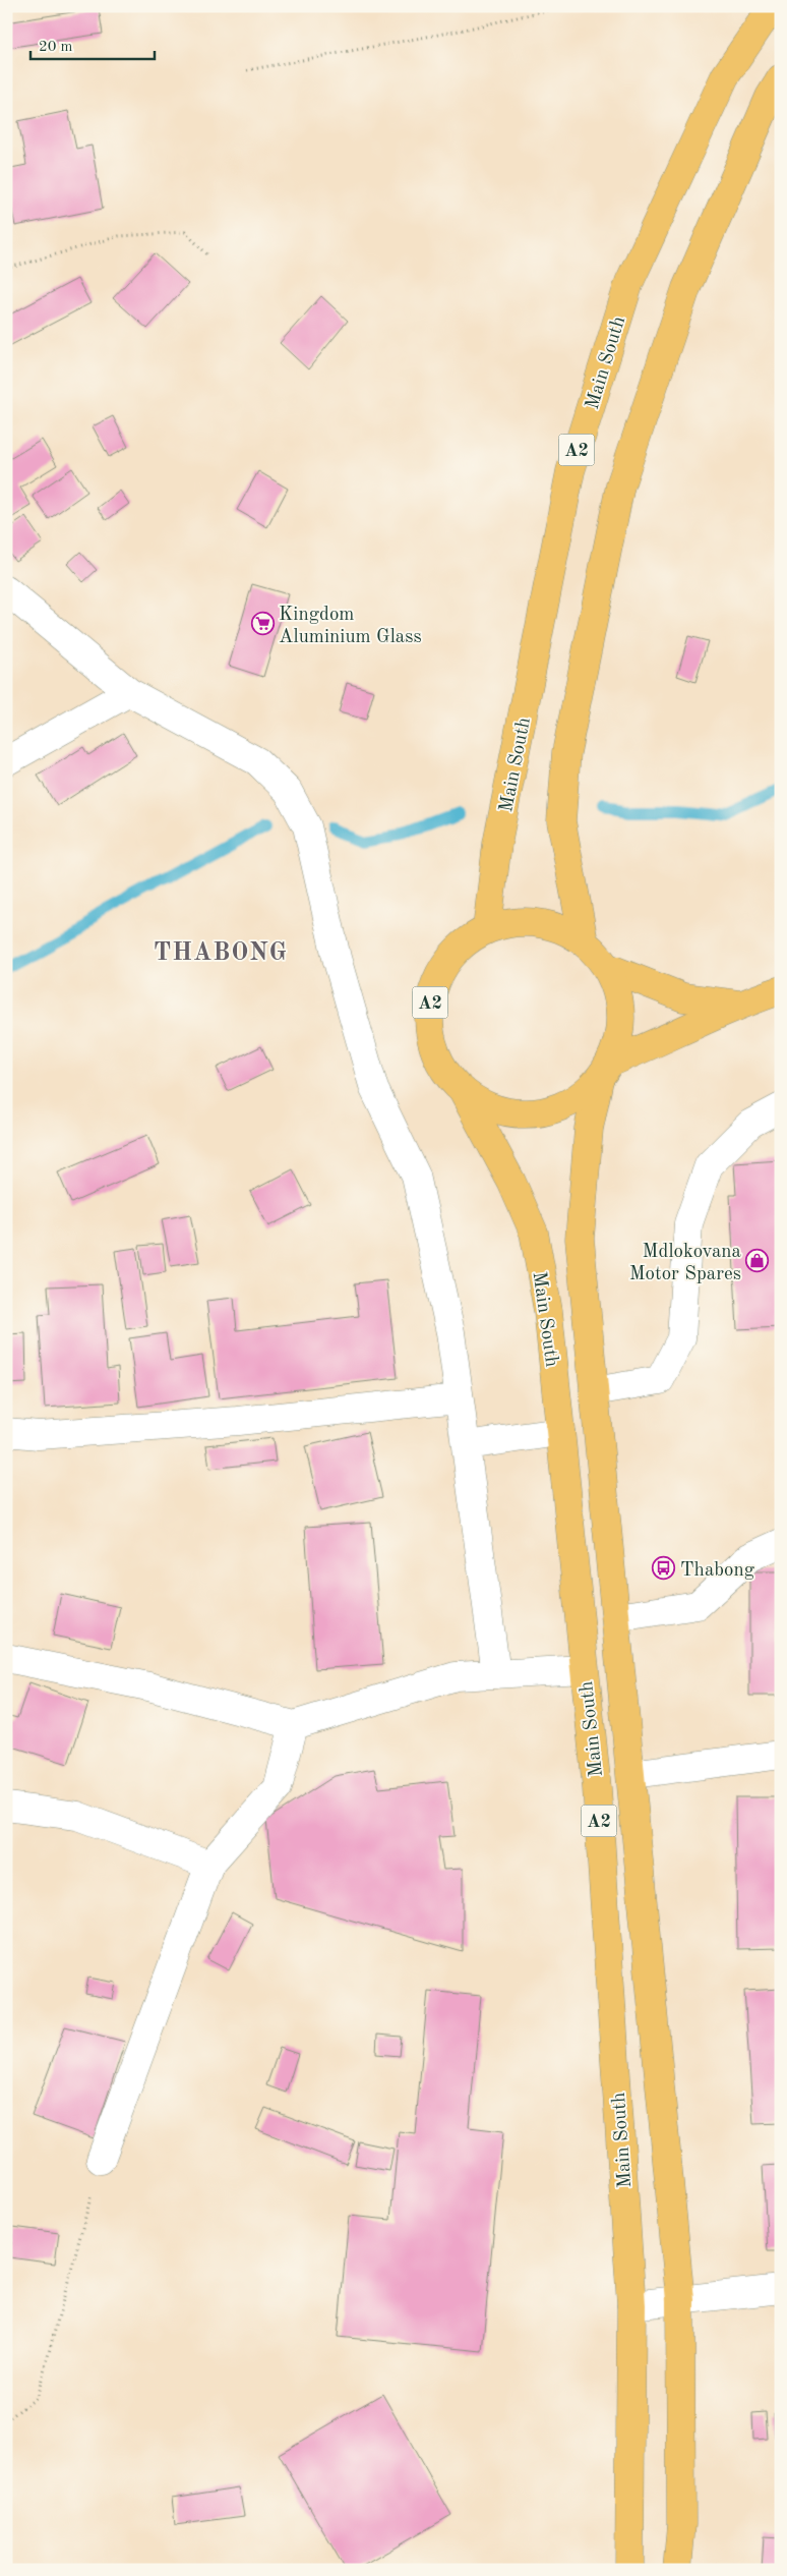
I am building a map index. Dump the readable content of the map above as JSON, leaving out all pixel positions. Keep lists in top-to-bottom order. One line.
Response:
{"streets":{"main road":["Main South","A2"]},"districts":["THABONG"],"places":{"supermarket":["Kingdom Aluminium Glass"],"shop":["Mdlokovana Motor Spares"],"bus stop":["Thabong"]},"scale_bar":"20 m"}
